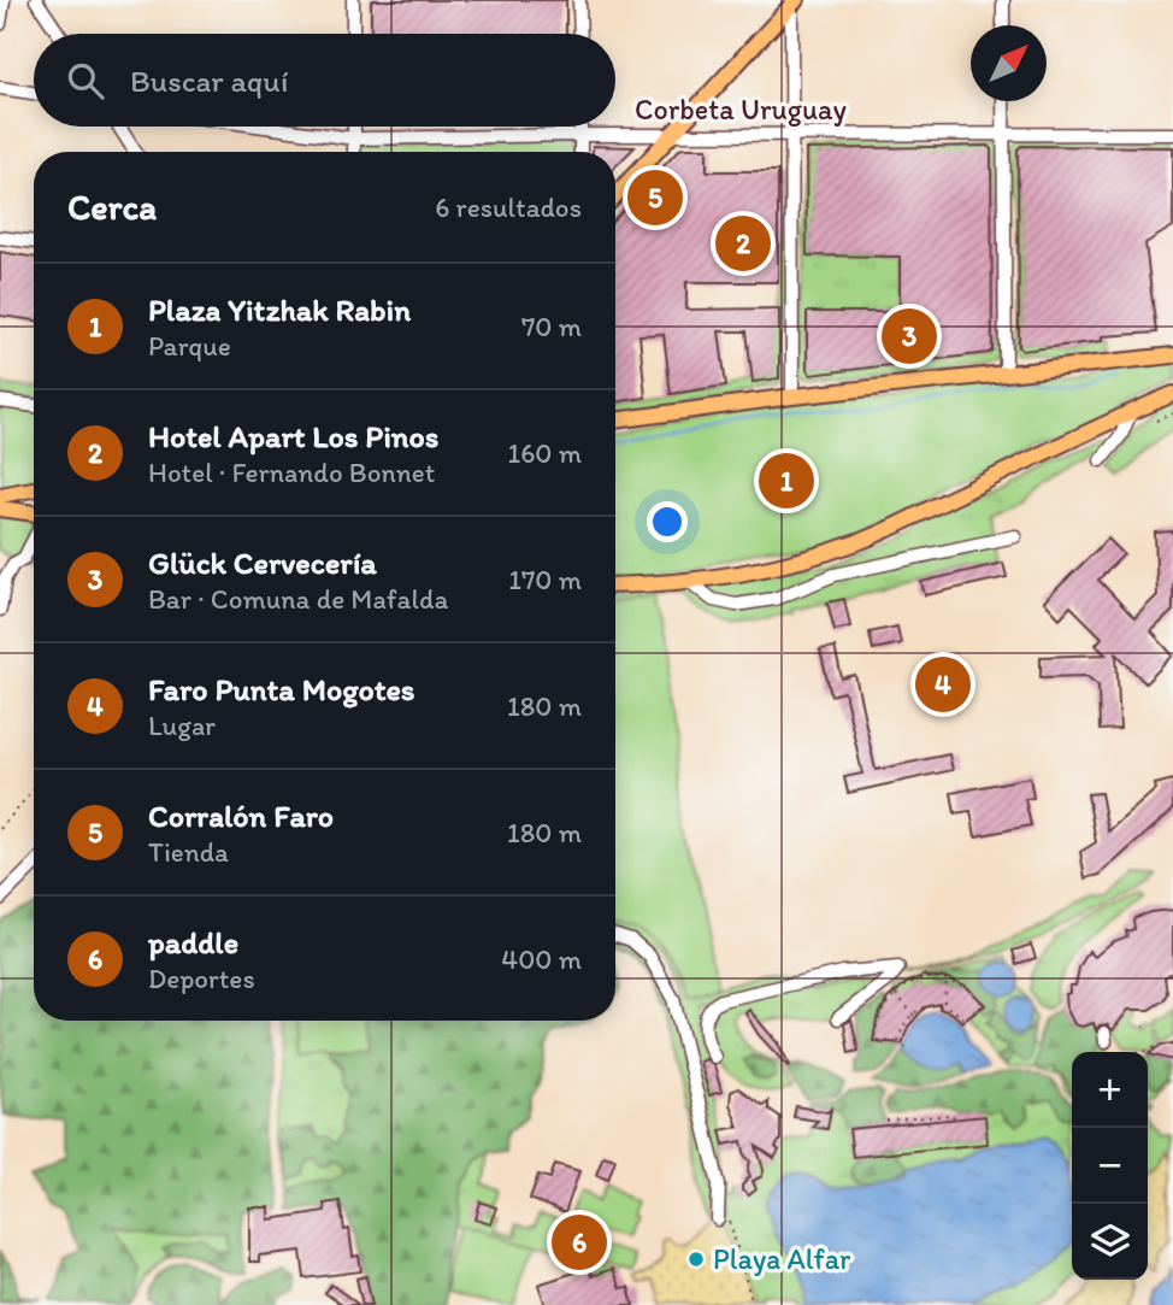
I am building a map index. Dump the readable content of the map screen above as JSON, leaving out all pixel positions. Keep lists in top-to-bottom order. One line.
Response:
{"streets":{"street":["Corbeta Uruguay"]},"places":["Playa Alfar"],"north":"top right","page":{"search":"Buscar aquí","heading":["Cerca","6 resultados"],"pins":["5","2","3","1","4","6"],"list":[{"mark":"1","name":"Plaza Yitzhak Rabin","note":"Parque","value":"70 m"},{"mark":"2","name":"Hotel Apart Los Pinos","note":"Hotel · Fernando Bonnet","value":"160 m"},{"mark":"3","name":"Glück Cervecería","note":"Bar · Comuna de Mafalda","value":"170 m"},{"mark":"4","name":"Faro Punta Mogotes","note":"Lugar","value":"180 m"},{"mark":"5","name":"Corralón Faro","note":"Tienda","value":"180 m"},{"mark":"6","name":"paddle","note":"Deportes","value":"400 m"}],"map_buttons":["+","−"]}}
